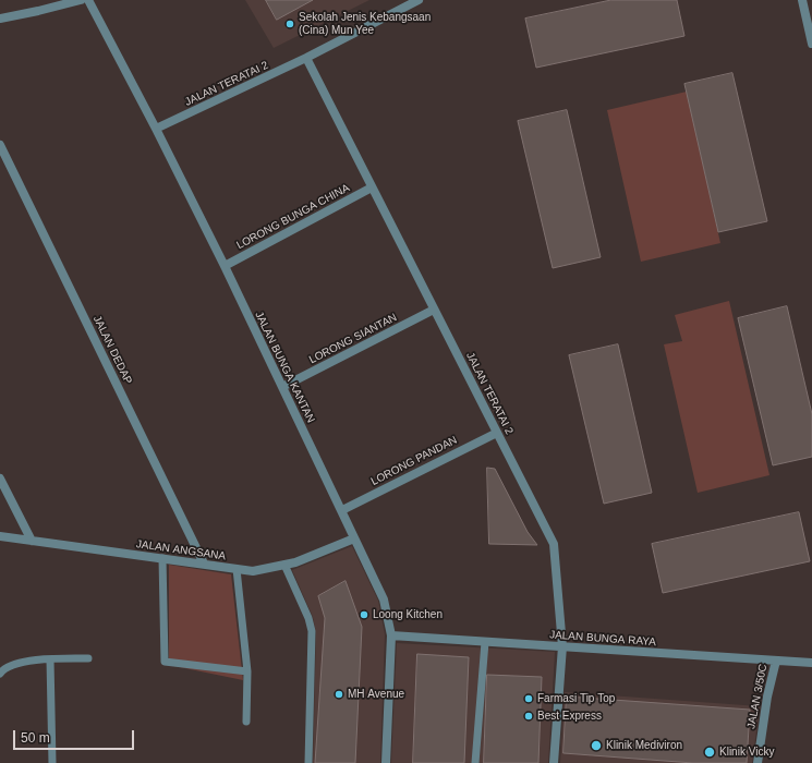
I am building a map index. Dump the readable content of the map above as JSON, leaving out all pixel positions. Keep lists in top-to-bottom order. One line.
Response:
{"streets":{"street":["JALAN TERATAI 2","LORONG BUNGA CHINA","LORONG SIANTAN","JALAN DEDAP","JALAN BUNGA KANTAN","LORONG PANDAN","JALAN ANGSANA","JALAN BUNGA RAYA","JALAN 3/50C"]},"crossings":[["JALAN TERATAI 2","LORONG BUNGA CHINA"],["JALAN TERATAI 2","LORONG SIANTAN"],["JALAN TERATAI 2","JALAN BUNGA KANTAN"],["JALAN TERATAI 2","LORONG PANDAN"],["JALAN TERATAI 2","JALAN BUNGA RAYA"],["LORONG BUNGA CHINA","JALAN BUNGA KANTAN"],["LORONG SIANTAN","JALAN BUNGA KANTAN"],["JALAN DEDAP","JALAN ANGSANA"],["JALAN BUNGA KANTAN","LORONG PANDAN"],["JALAN BUNGA KANTAN","JALAN ANGSANA"],["JALAN BUNGA KANTAN","JALAN BUNGA RAYA"],["JALAN BUNGA RAYA","JALAN 3/50C"]],"places":["Sekolah Jenis Kebangsaan (Cina) Mun Yee","Loong Kitchen","MH Avenue","Farmasi Tip Top","Best Express","Klinik Mediviron","Klinik Vicky"],"scale_bar":"50 m"}
